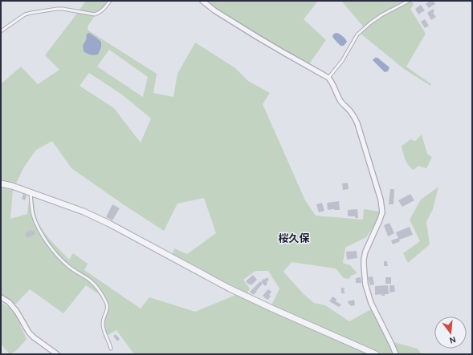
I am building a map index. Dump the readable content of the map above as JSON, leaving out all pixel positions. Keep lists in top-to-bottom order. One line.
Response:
{"districts":["桜久保"],"north":"bottom"}
